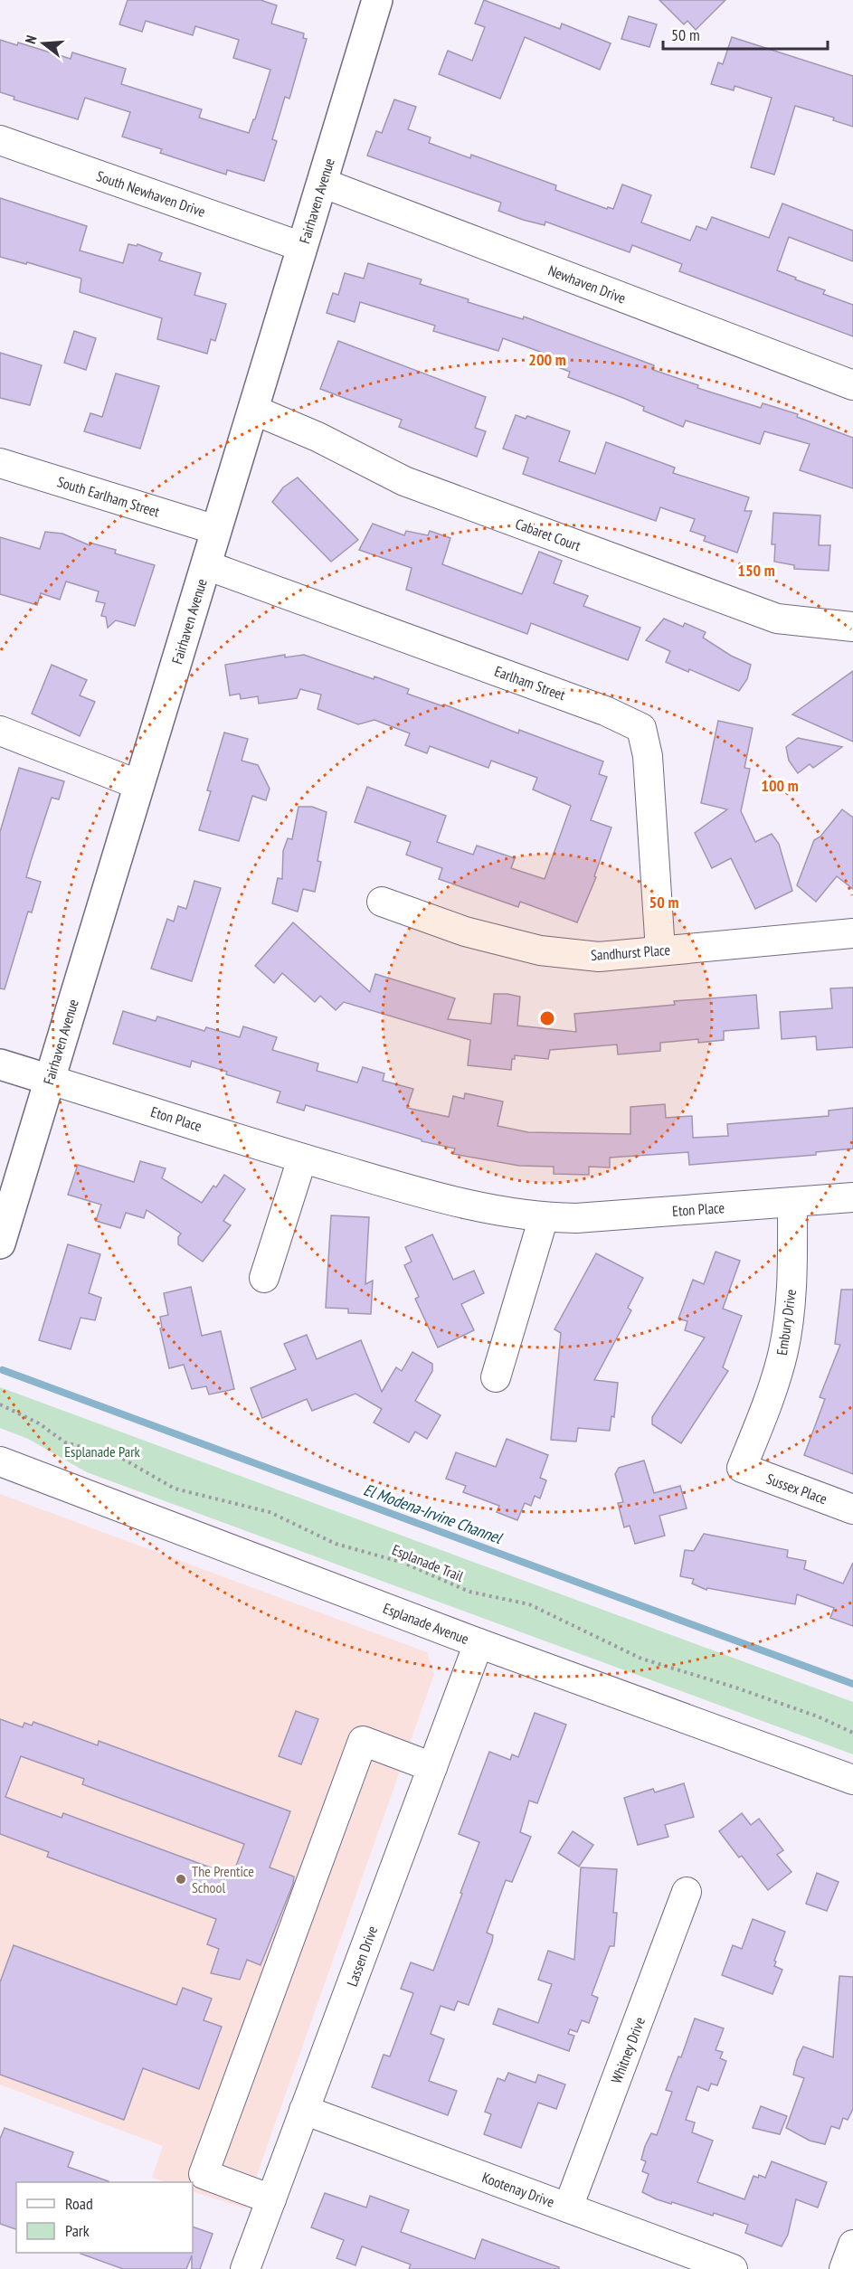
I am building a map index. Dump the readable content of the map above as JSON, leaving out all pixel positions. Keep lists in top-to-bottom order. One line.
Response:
{"streets":{"main road":["Fairhaven Avenue"],"street":["South Newhaven Drive","Newhaven Drive","South Earlham Street","Cabaret Court","Earlham Street","Sandhurst Place","Eton Place","Embury Drive","Sussex Place","Esplanade Avenue","Lassen Drive","Whitney Drive","Kootenay Drive"],"path":["Esplanade Trail"]},"crossings":[["South Newhaven Drive","Fairhaven Avenue"],["Fairhaven Avenue","Newhaven Drive"],["Fairhaven Avenue","South Earlham Street"],["Fairhaven Avenue","Cabaret Court"],["Fairhaven Avenue","Earlham Street"],["Fairhaven Avenue","Eton Place"],["Earlham Street","Sandhurst Place"],["Eton Place","Embury Drive"],["Embury Drive","Sussex Place"],["Esplanade Avenue","Lassen Drive"],["Lassen Drive","Kootenay Drive"],["Whitney Drive","Kootenay Drive"]],"water":["El Modena-Irvine Channel"],"parks":["Esplanade Park"],"places":["The Prentice School"],"legend":["Road","Park"],"scale_bar":"50 m","north":"left","rings":["200 m","150 m","100 m","50 m"]}
